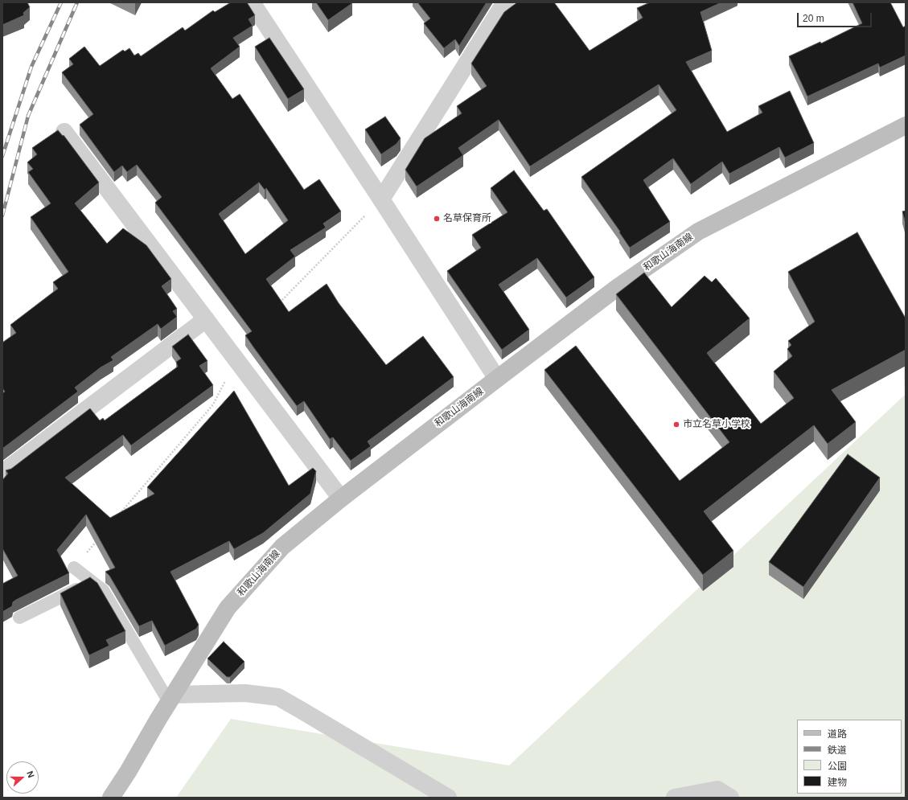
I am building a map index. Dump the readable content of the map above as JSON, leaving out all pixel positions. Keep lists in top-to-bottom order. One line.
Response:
{"streets":{"main road":["和歌山海南線"]},"places":["名草保育所","市立名草小学校"],"legend":["道路","鉄道","公園","建物"],"scale_bar":"20 m","north":"right"}
